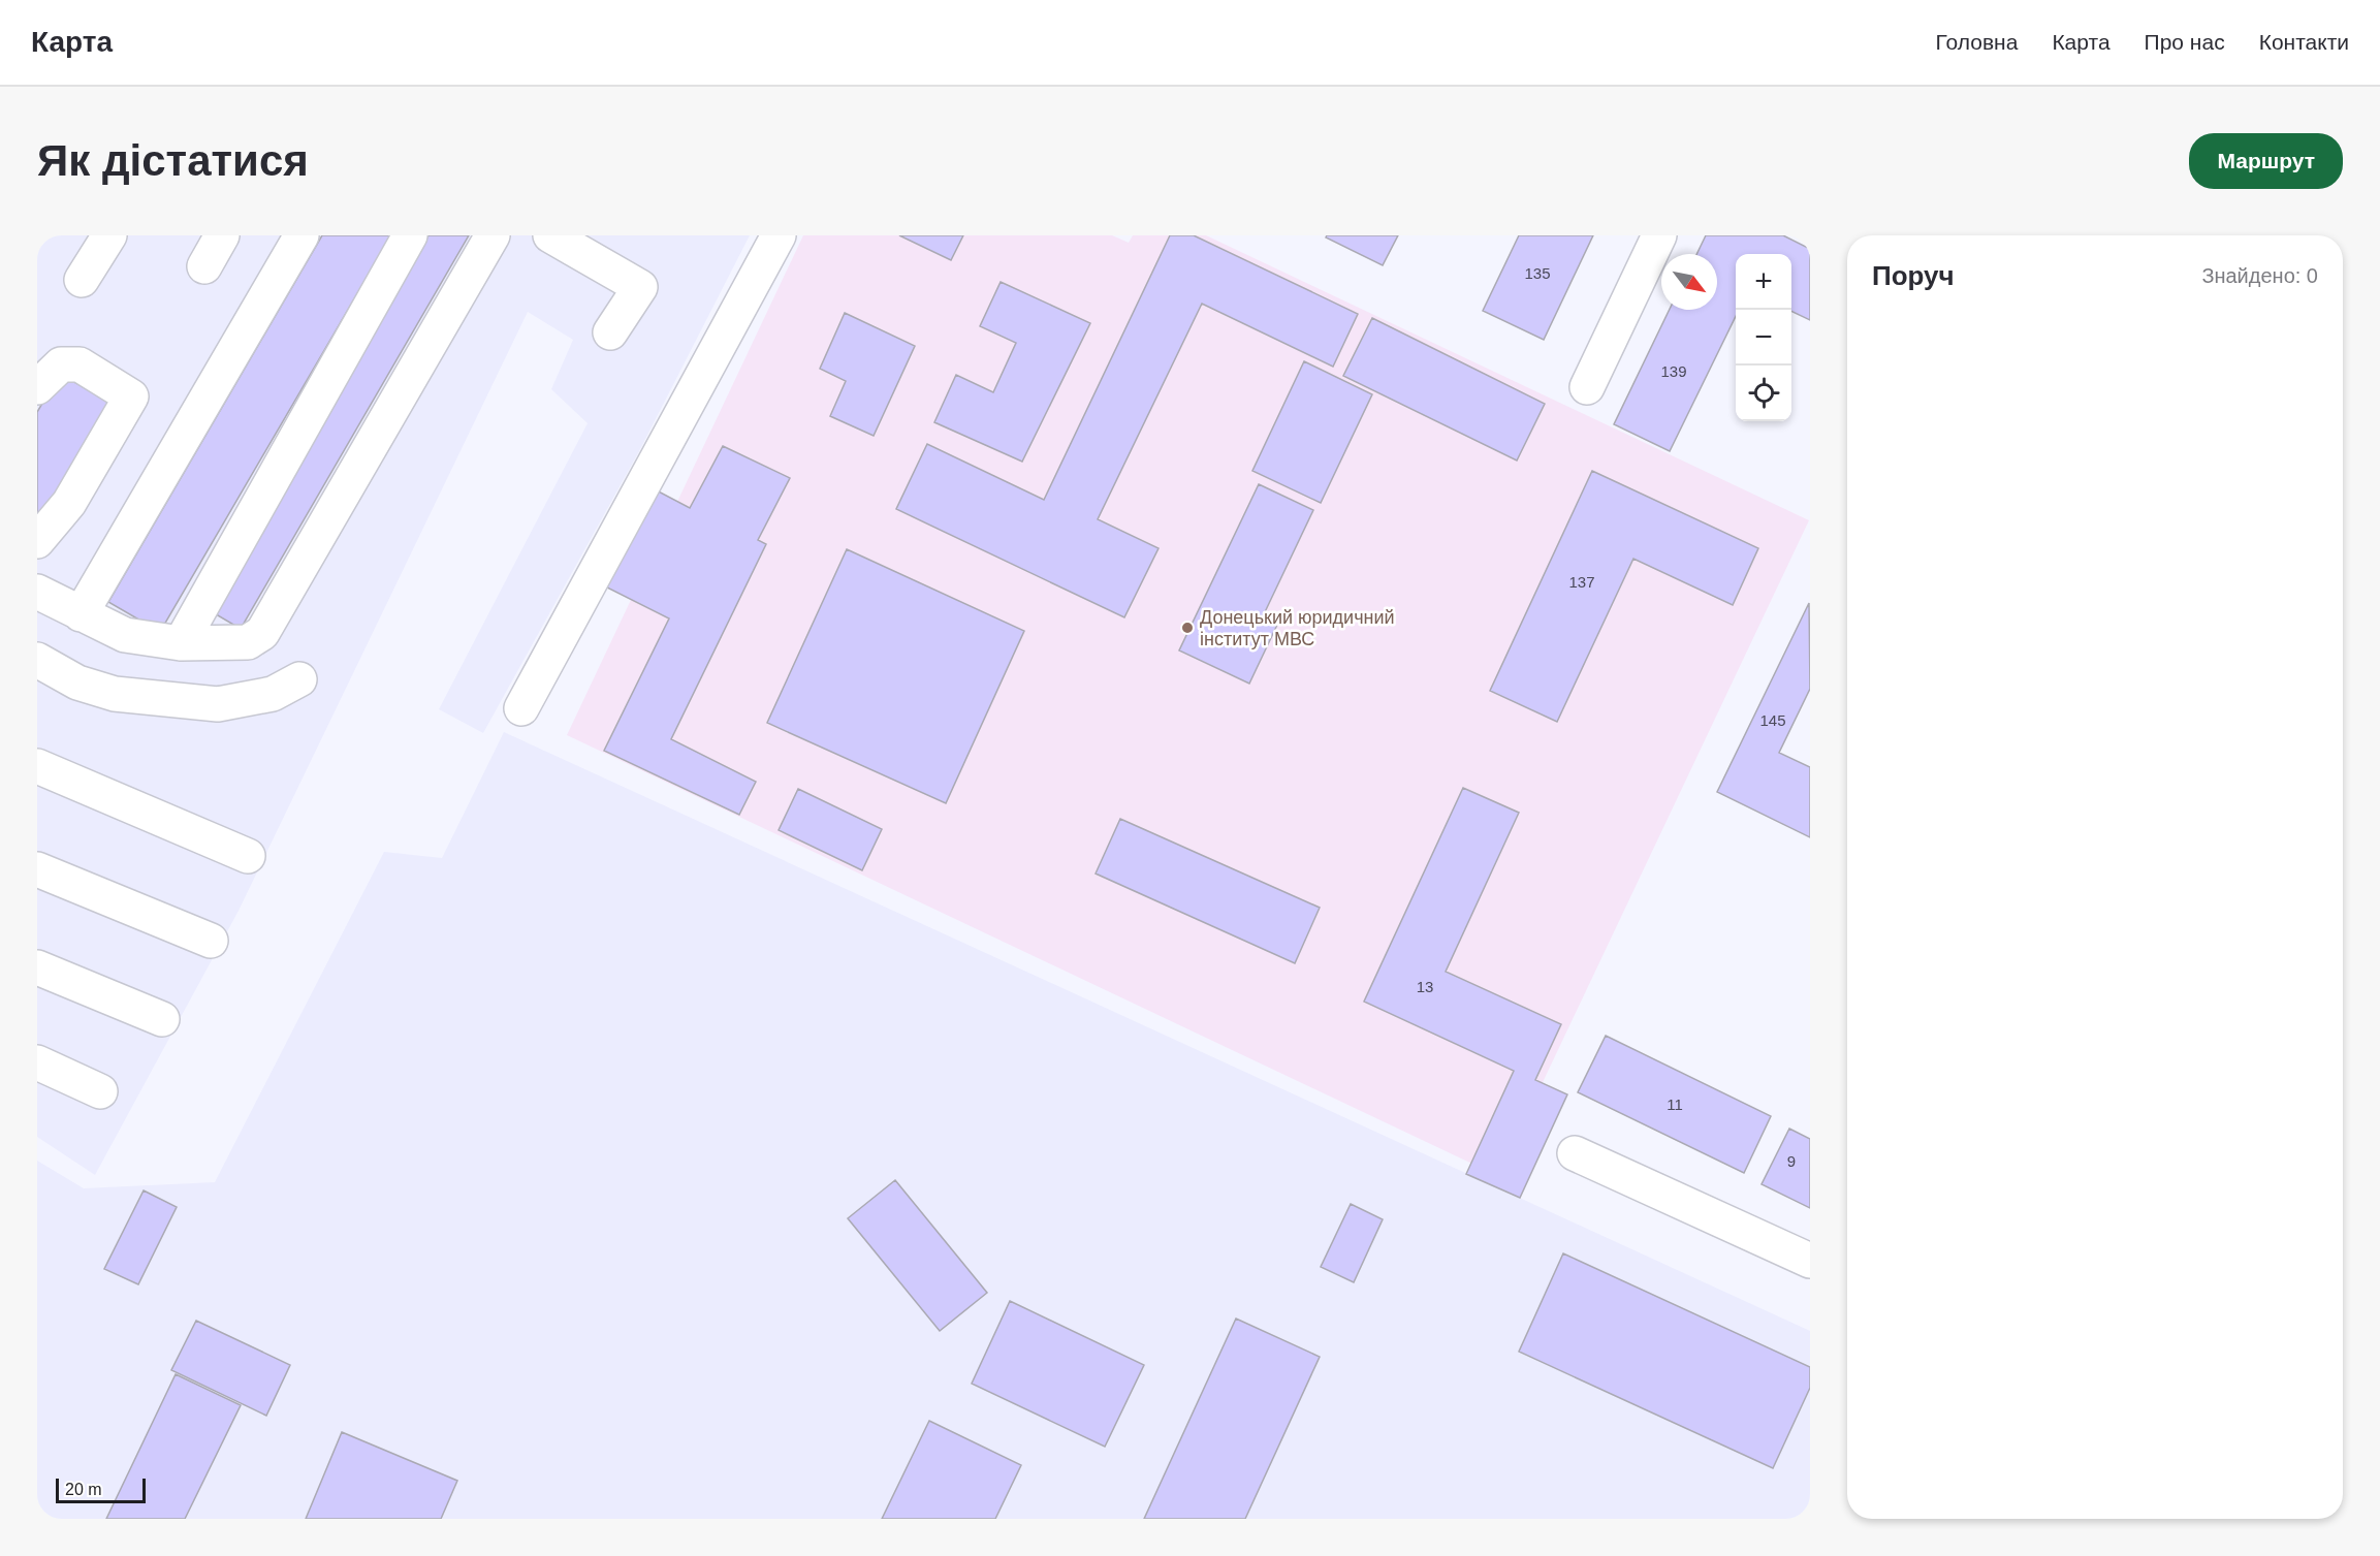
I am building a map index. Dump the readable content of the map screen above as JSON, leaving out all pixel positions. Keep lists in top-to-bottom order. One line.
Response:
{"places":["Донецький юридичний інститут МВС"],"house_numbers":["135","139","137","145","13","11","9"],"scale_bar":"20 m","north":"bottom right","page":{"header":"Карта","nav":["Головна","Карта","Про нас","Контакти"],"buttons":"Маршрут","title":"Як дістатися","heading":["Поруч","Знайдено: 0"],"map_buttons":["+","−"],"scale":"20 m"}}
